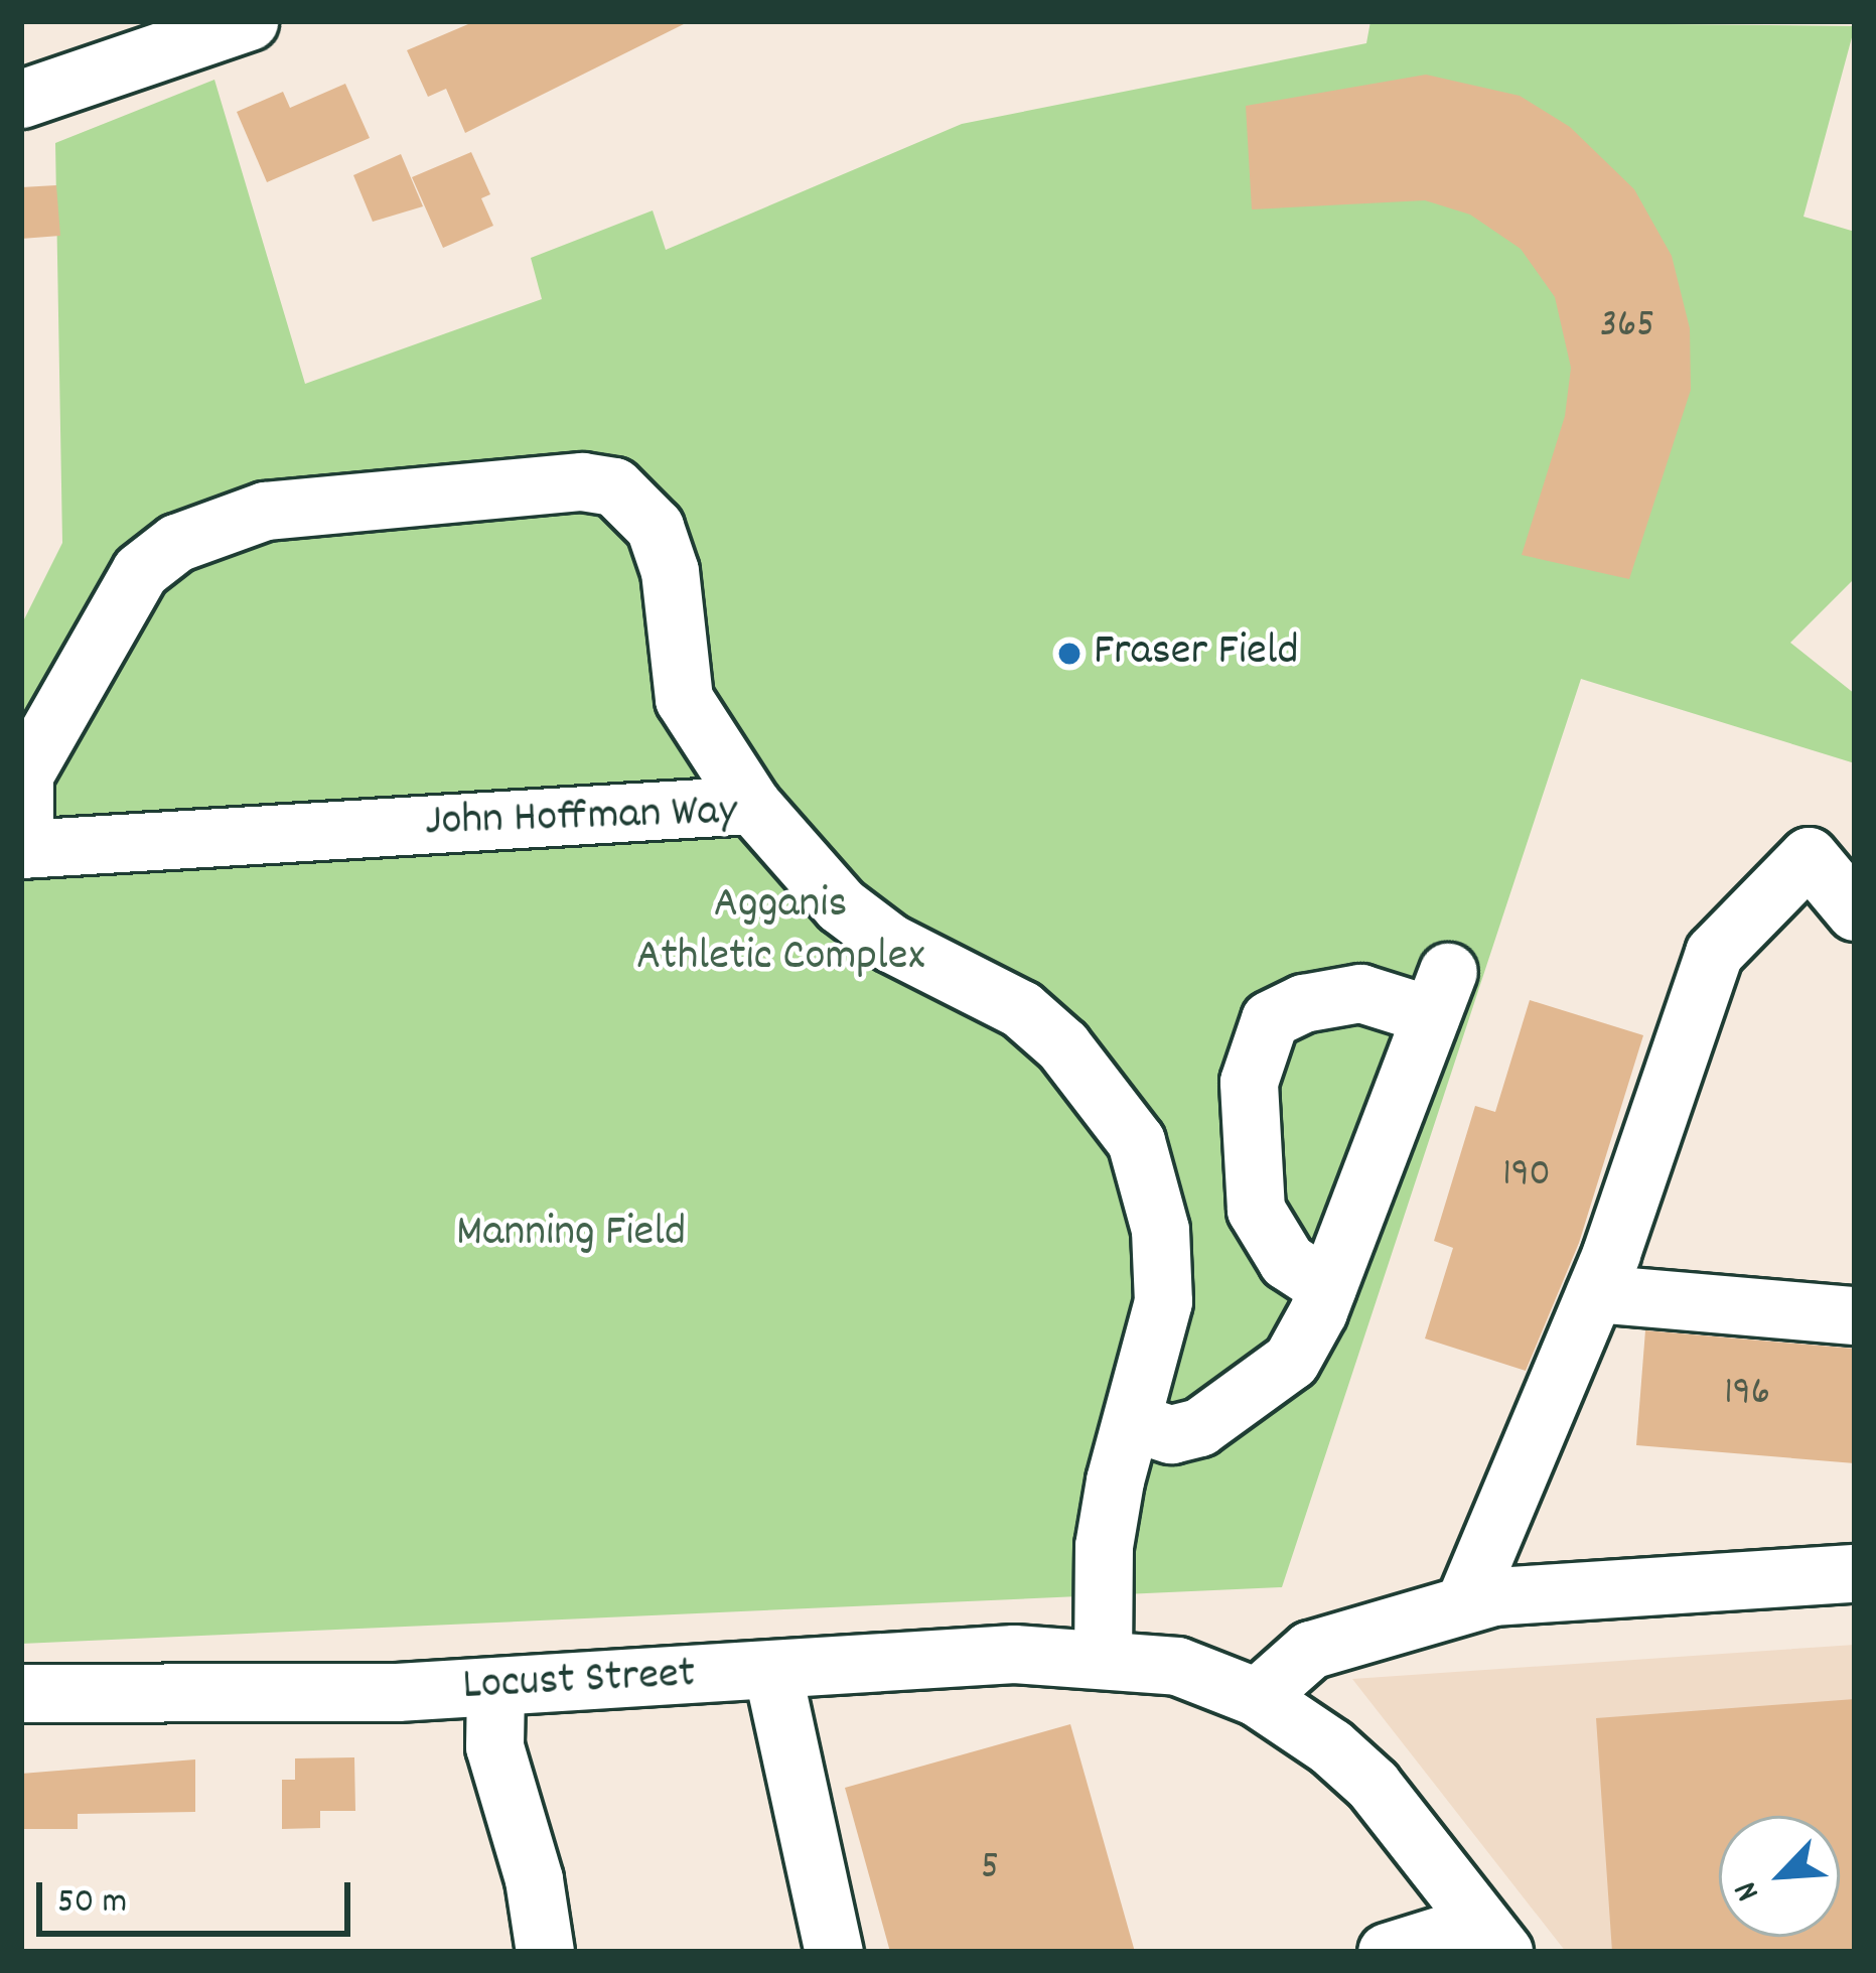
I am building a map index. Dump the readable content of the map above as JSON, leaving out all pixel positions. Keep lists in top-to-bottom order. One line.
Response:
{"streets":{"street":["John Hoffman Way","Locust Street"]},"crossings":[["John Hoffman Way","Locust Street"]],"parks":["Agganis Athletic Complex","Manning Field"],"places":["Fraser Field"],"house_numbers":["365","190","196","5"],"scale_bar":"50 m","north":"bottom left"}
